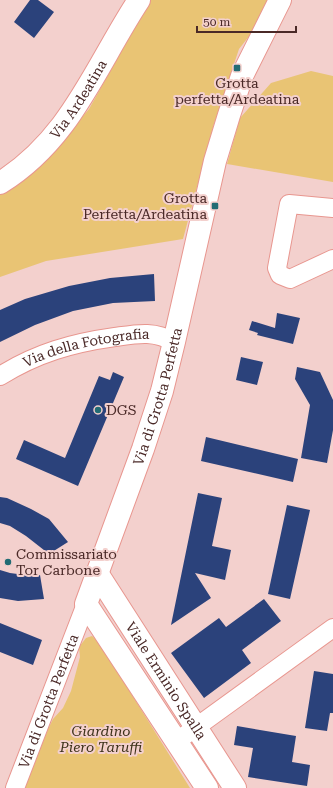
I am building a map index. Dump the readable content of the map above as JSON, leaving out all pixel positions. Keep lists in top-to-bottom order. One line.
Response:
{"streets":{"main road":["Via Ardeatina","Via di Grotta Perfetta","Viale Erminio Spalla"],"street":["Via della Fotografia"]},"crossings":[["Via della Fotografia","Via di Grotta Perfetta"],["Via di Grotta Perfetta","Viale Erminio Spalla"]],"parks":["Giardino Piero Taruffi"],"places":{"transit":["Grotta perfetta/Ardeatina","Grotta Perfetta/Ardeatina"],"other":["DGS","Commissariato Tor Carbone"]},"scale_bar":"50 m"}
